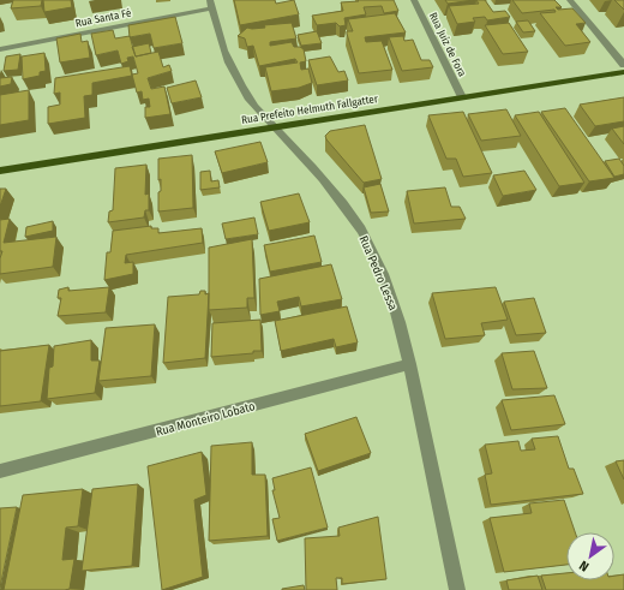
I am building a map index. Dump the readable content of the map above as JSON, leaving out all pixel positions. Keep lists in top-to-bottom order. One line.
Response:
{"streets":{"main road":["Rua Prefeito Helmuth Fallgatter"],"street":["Rua Santa Fé","Rua Juiz de Fora","Rua Pedro Lessa","Rua Monteiro Lobato"]},"crossings":[["Rua Santa Fé","Rua Pedro Lessa"],["Rua Juiz de Fora","Rua Prefeito Helmuth Fallgatter"],["Rua Prefeito Helmuth Fallgatter","Rua Pedro Lessa"],["Rua Pedro Lessa","Rua Monteiro Lobato"]],"north":"bottom left"}
